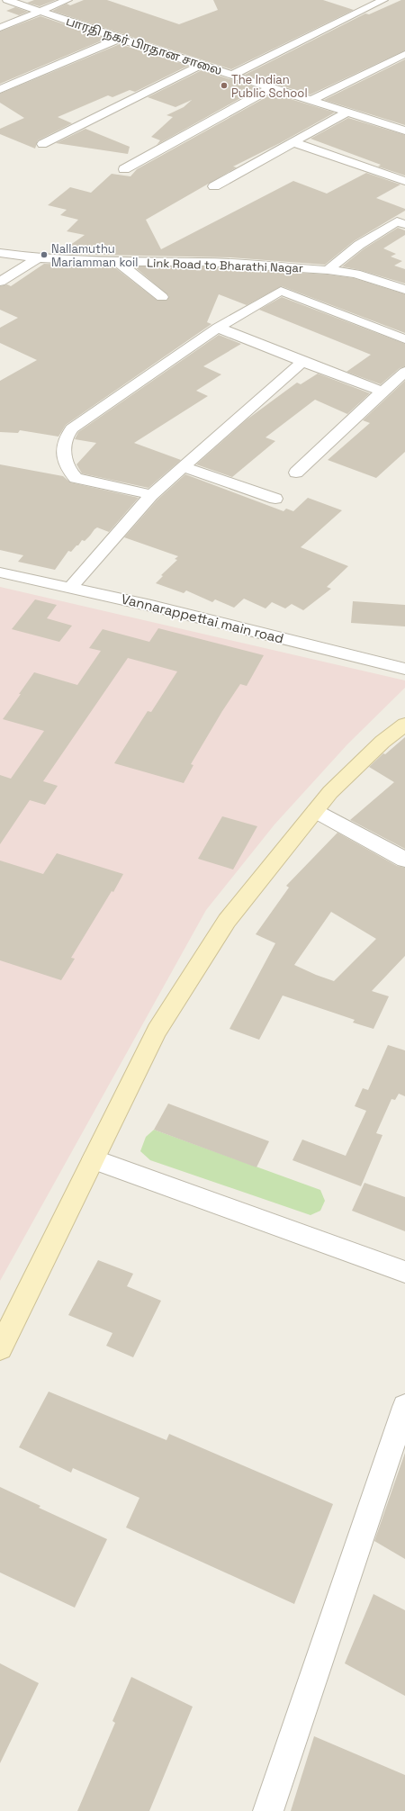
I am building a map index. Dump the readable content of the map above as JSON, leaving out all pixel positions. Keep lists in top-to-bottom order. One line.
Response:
{"streets":{"street":["பாரதி நகர் பிரதான சாலை","Link Road to Bharathi Nagar","Vannarappettai main road"]},"places":["The Indian Public School","Nallamuthu Mariamman koil"]}
